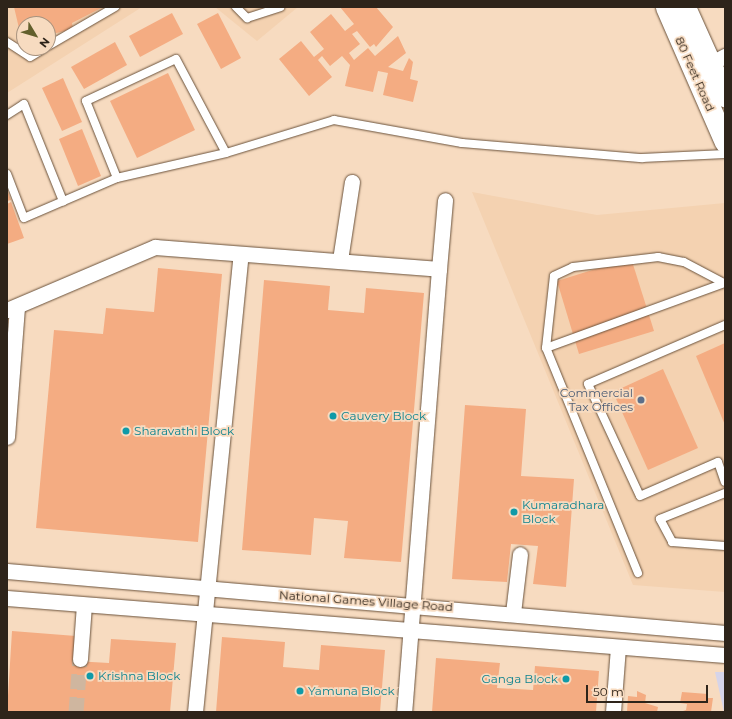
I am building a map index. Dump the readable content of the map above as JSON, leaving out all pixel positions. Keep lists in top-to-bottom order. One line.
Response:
{"streets":{"main road":["80 Feet Road"],"street":["National Games Village Road"]},"places":["Commercial Tax Offices","Cauvery Block","Sharavathi Block","Kumaradhara Block","Krishna Block","Ganga Block","Yamuna Block"],"scale_bar":"50 m","north":"bottom right"}
